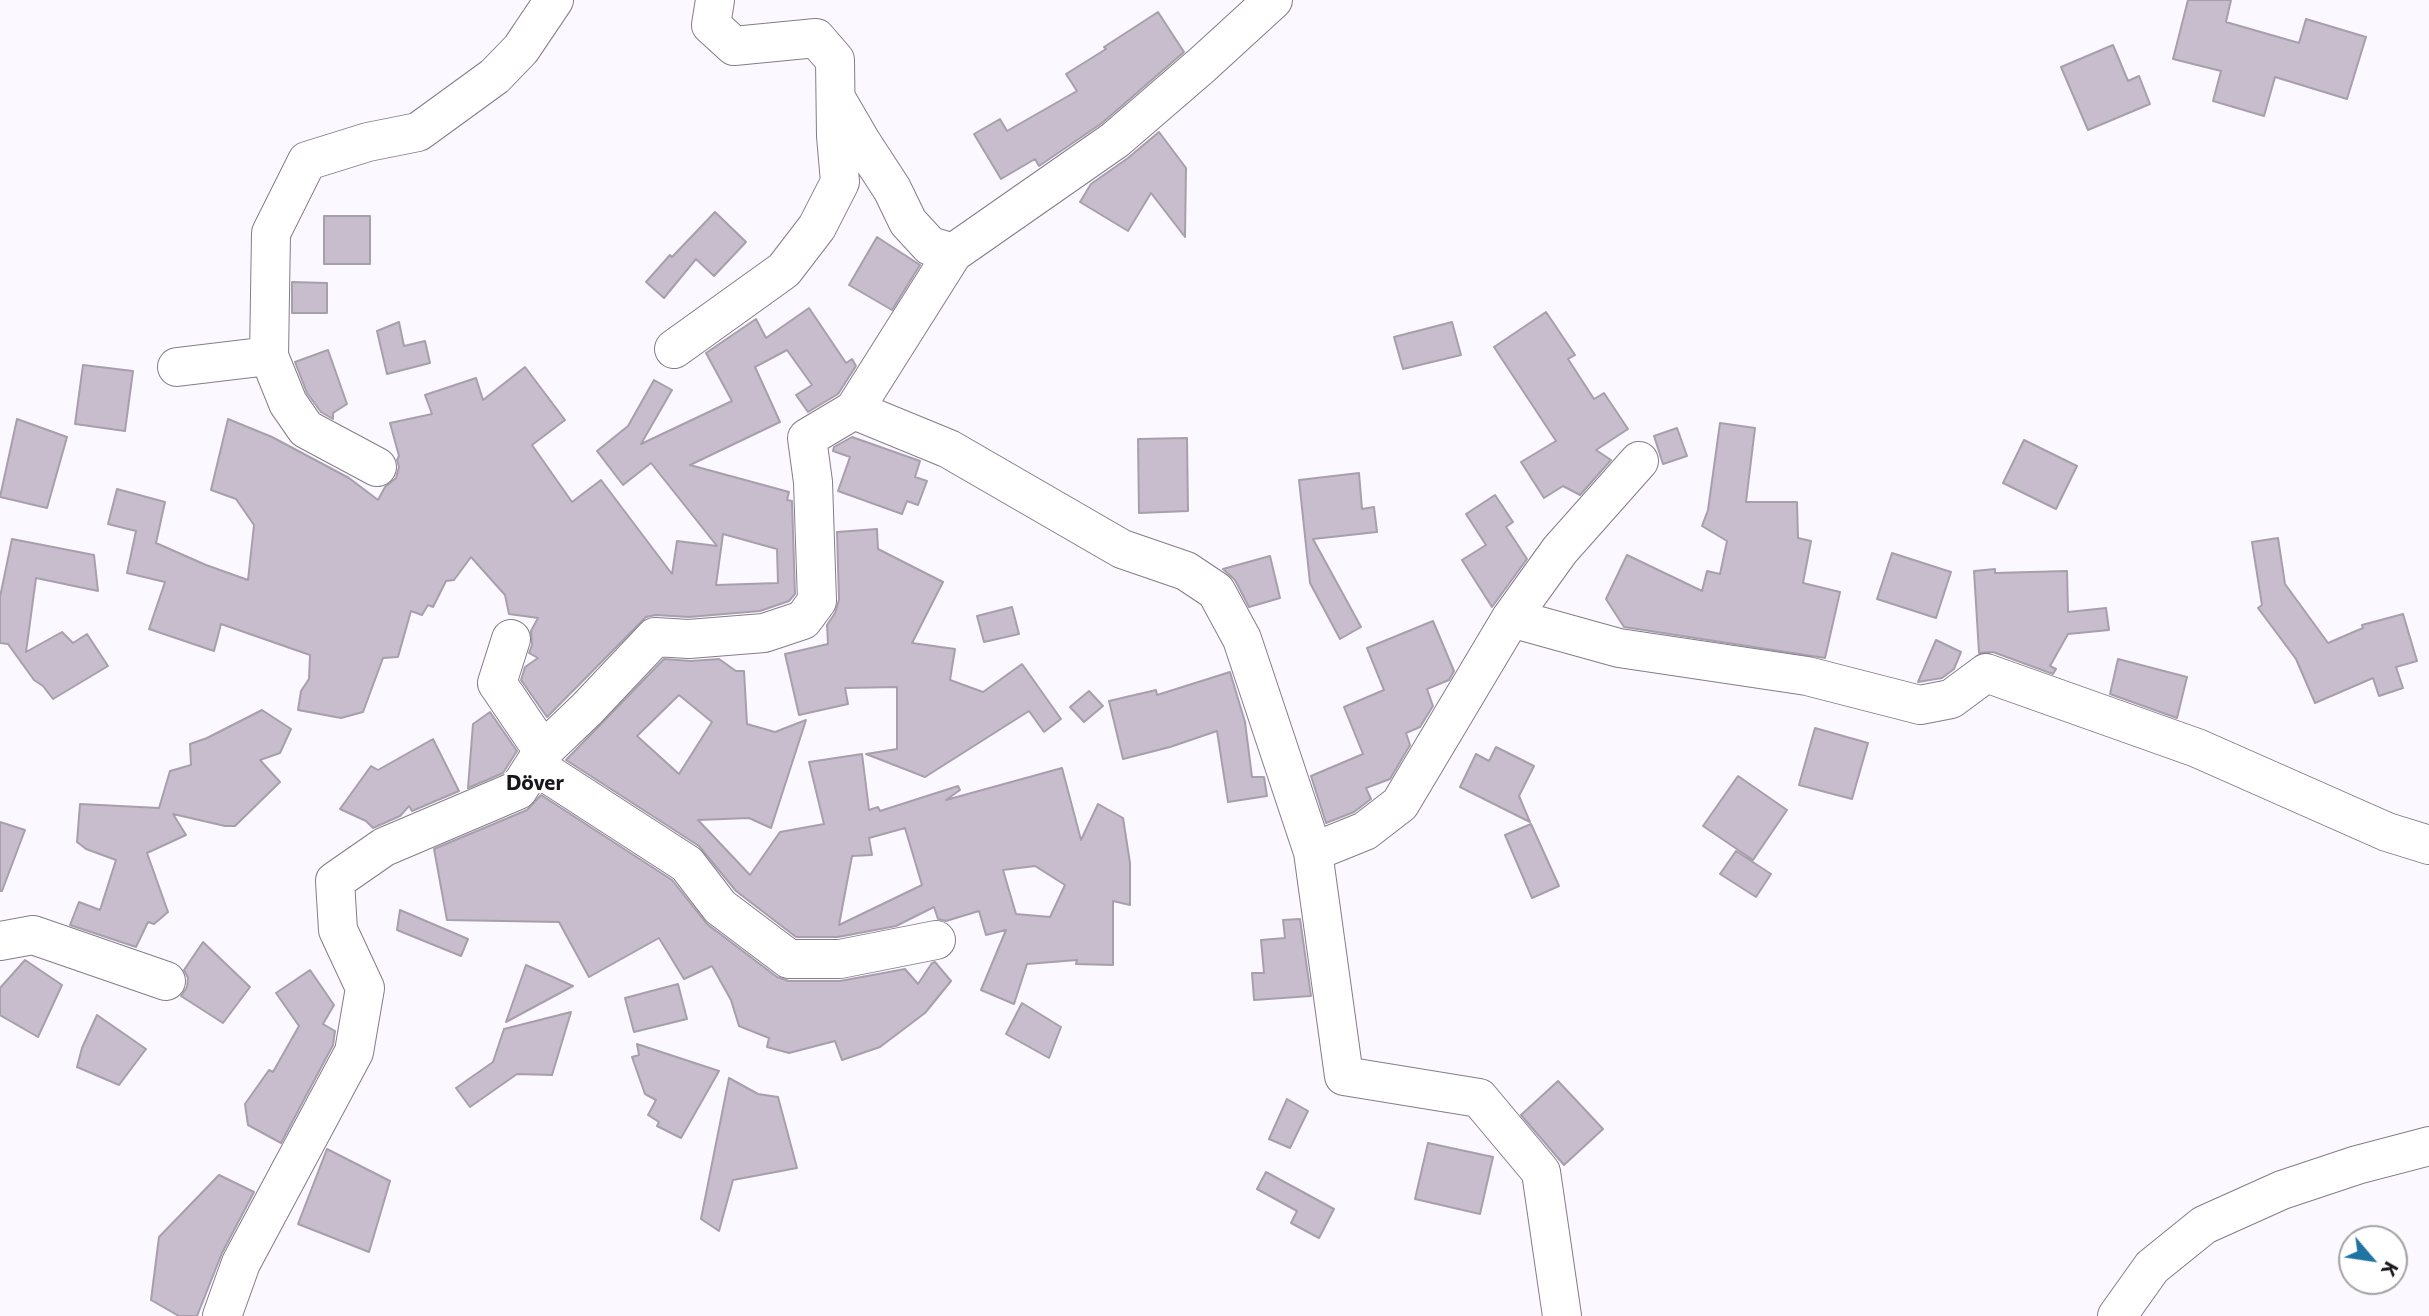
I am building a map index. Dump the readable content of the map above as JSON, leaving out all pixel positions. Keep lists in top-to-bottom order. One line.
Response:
{"districts":["Döver"],"north":"bottom right"}
